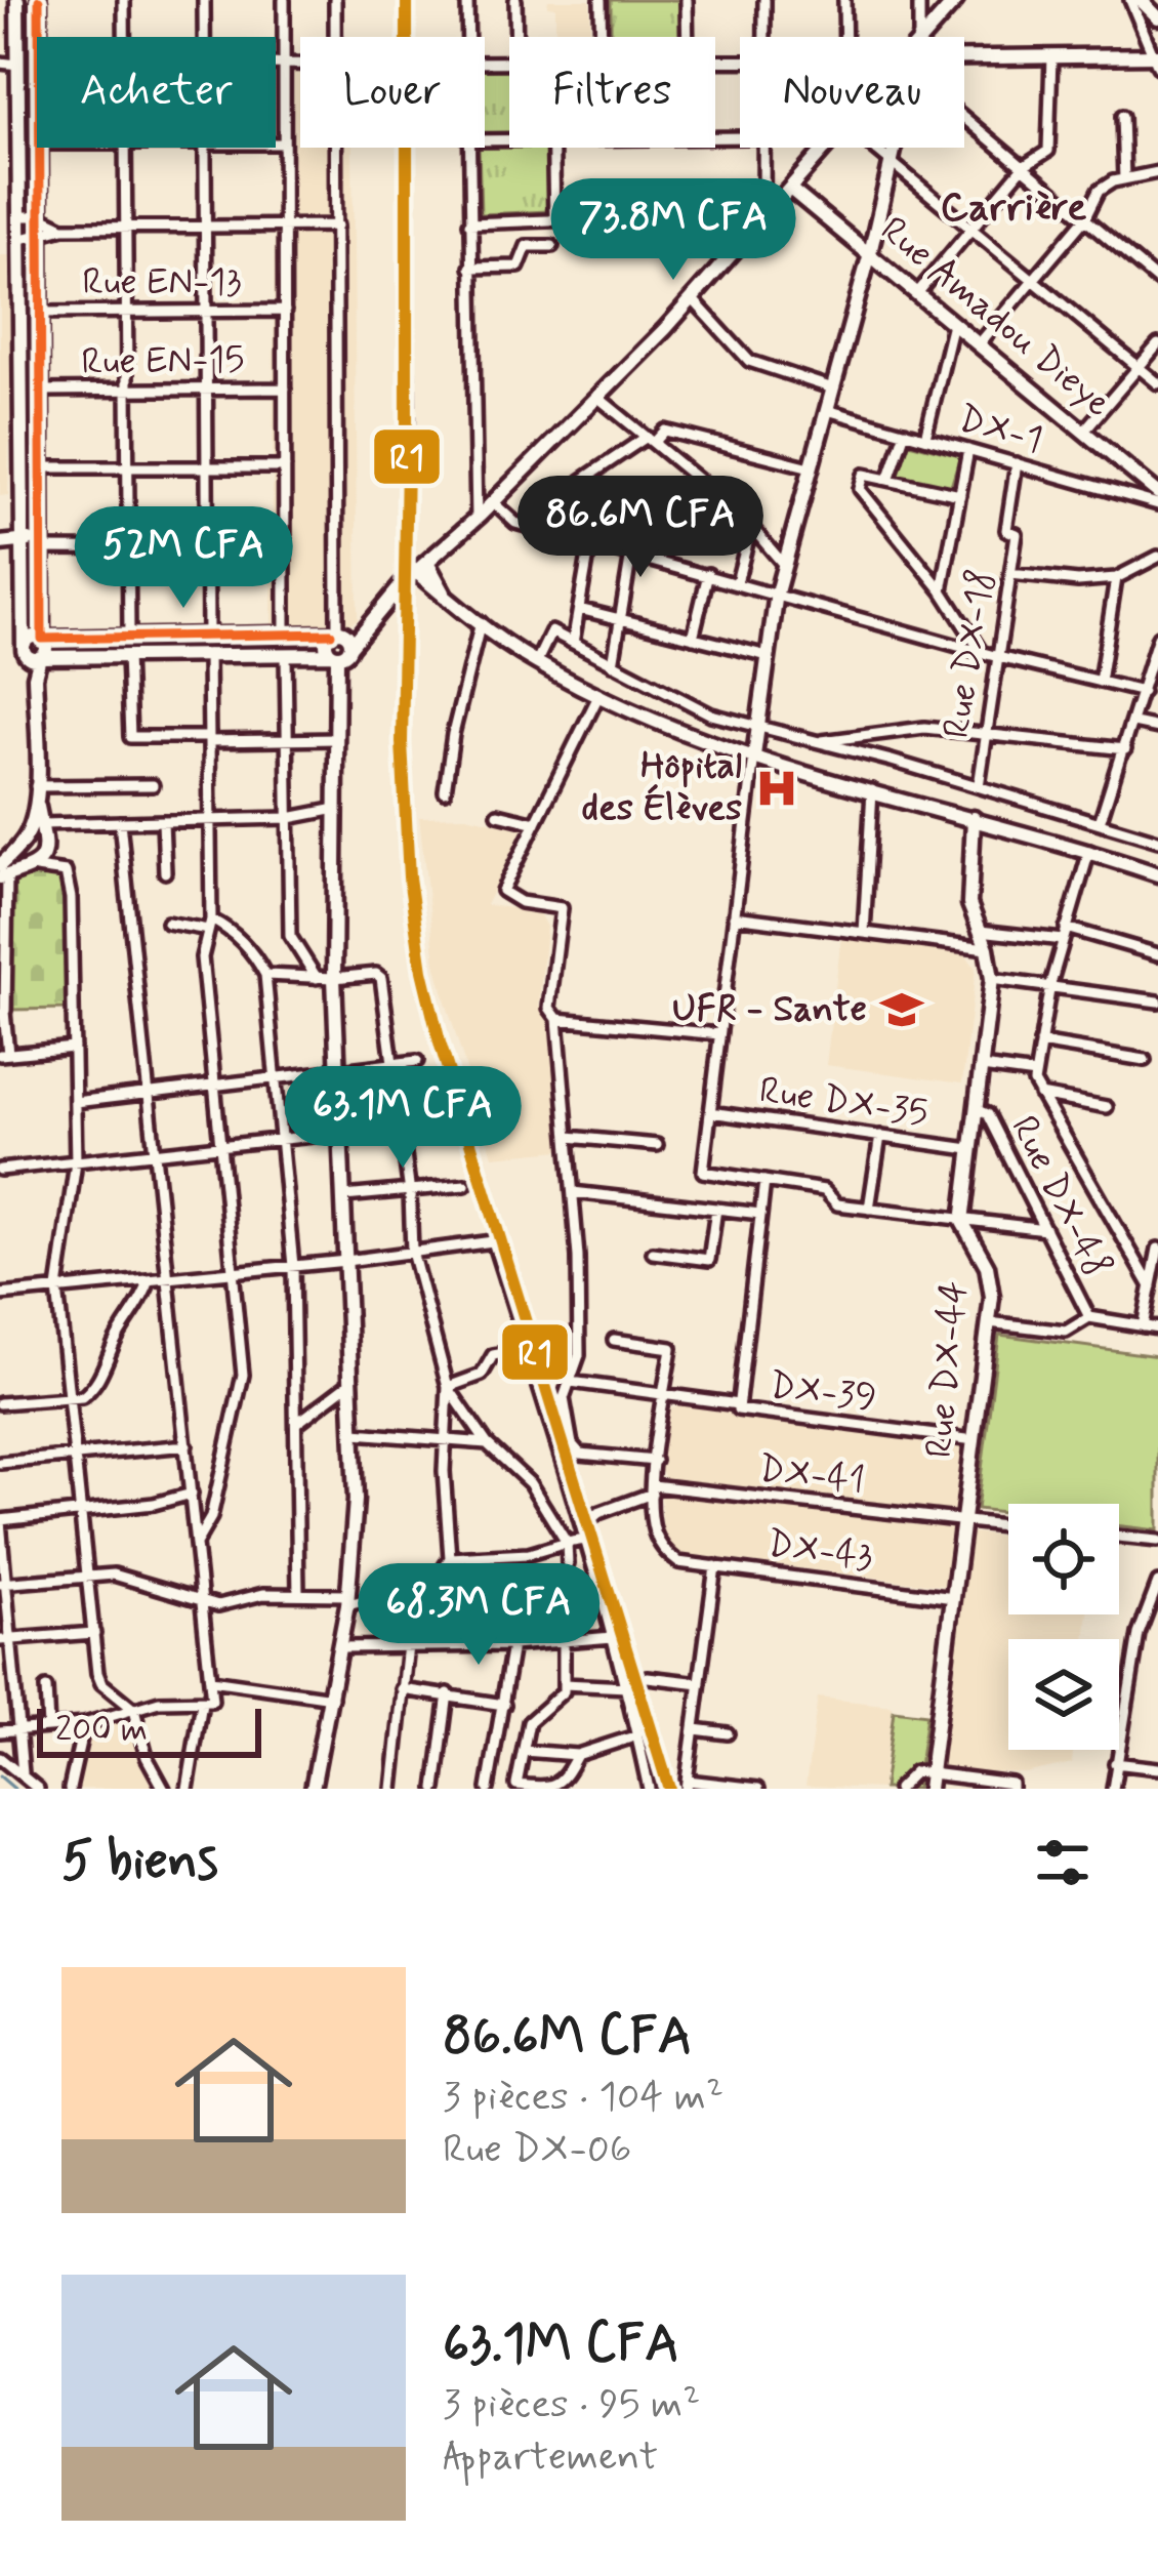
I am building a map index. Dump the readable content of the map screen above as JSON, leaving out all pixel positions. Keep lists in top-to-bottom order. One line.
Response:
{"streets":{"street":["Rue EN-13","Rue Amadou Dieye","Rue EN-15","DX-1","Rue DX-18","Rue DX-35","Rue DX-48","Rue DX-44","DX-39","DX-41","DX-43"]},"crossings":[["DX-1","Rue DX-18"],["Rue DX-44","DX-39"],["Rue DX-44","DX-41"],["Rue DX-44","DX-43"],["DX-41","DX-43"]],"districts":["Carrière"],"places":{"hospital":["Hôpital des Élèves"],"school or university":["UFR - Sante"]},"lines":["transit line R1"],"scale_bar":"200 m","page":{"chip":["Acheter","Louer","Filtres","Nouveau"],"price":["73.8M CFA","86.6M CFA","52M CFA","63.1M CFA","68.3M CFA"],"scale":"200 m","heading":"5 biens","list":[{"name":"86.6M CFA","note":"3 pièces · 104 m² · Rue DX-06"},{"name":"63.1M CFA","note":"3 pièces · 95 m² · Appartement"}]}}
